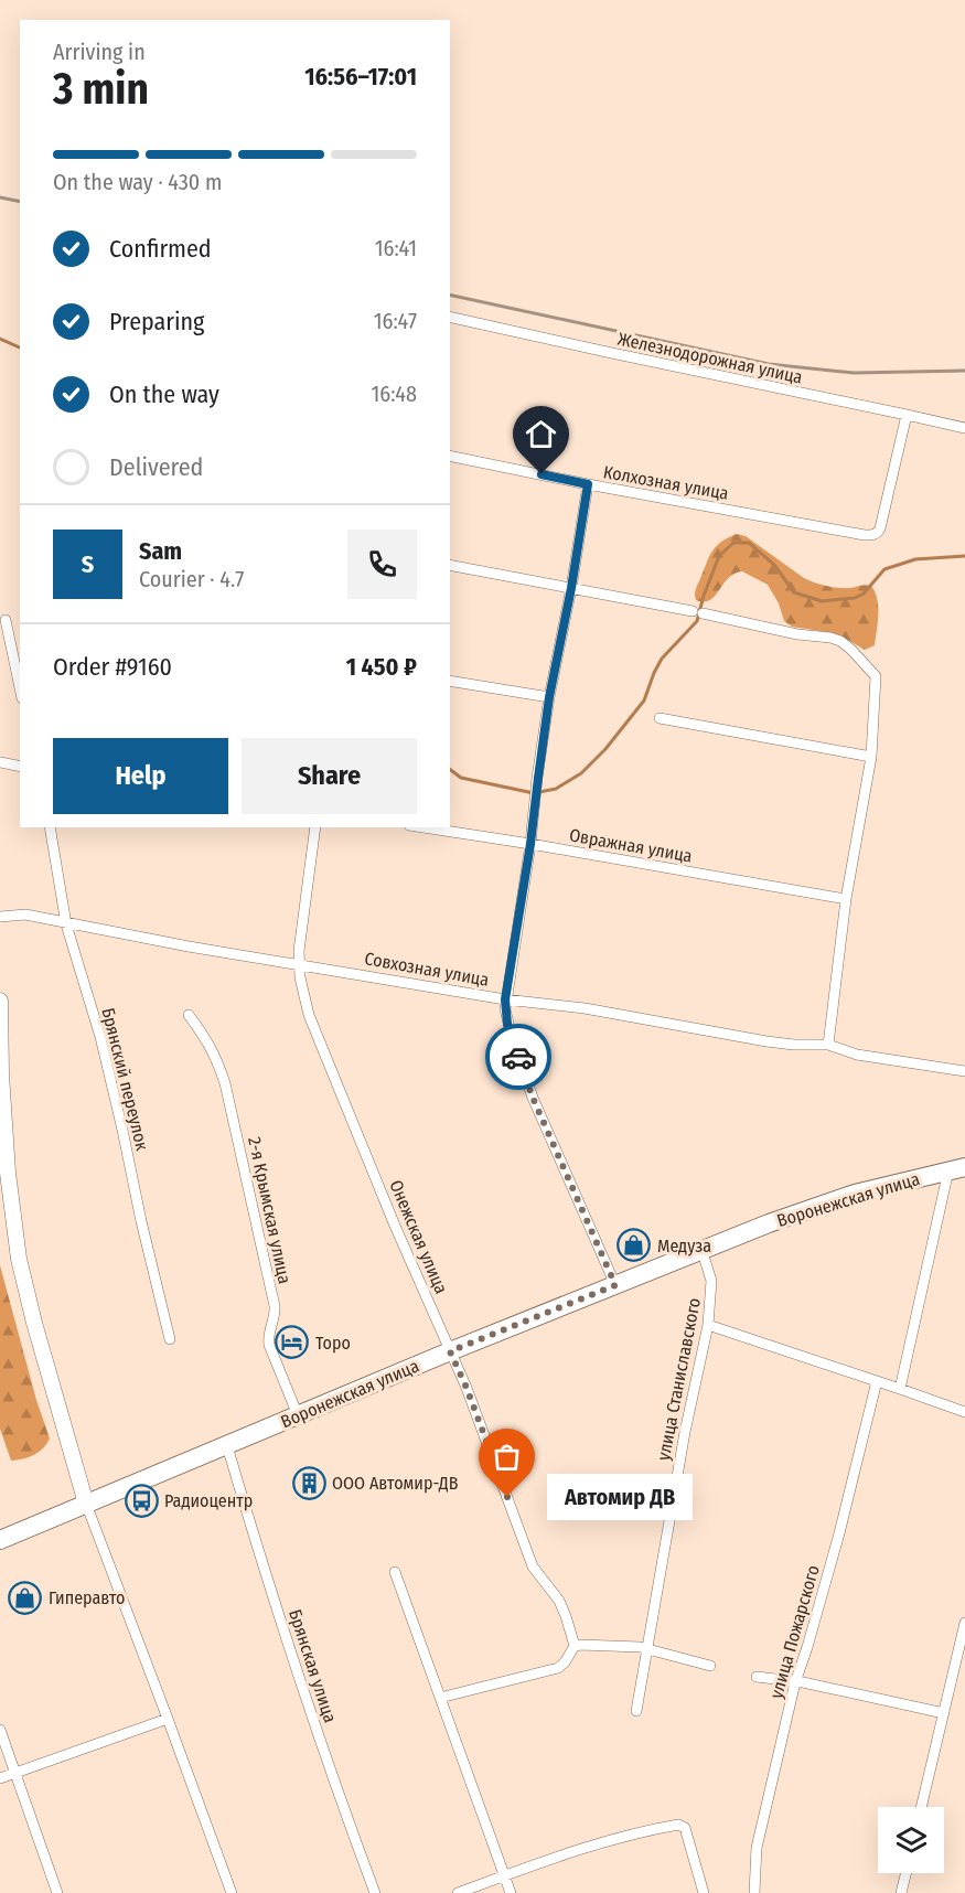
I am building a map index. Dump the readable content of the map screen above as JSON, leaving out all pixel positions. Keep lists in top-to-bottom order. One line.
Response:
{"streets":{"highway":["Воронежская улица"],"street":["Железнодорожная улица","Колхозная улица","Овражная улица","Совхозная улица","Брянский переулок","2-я Крымская улица","Онежская улица","улица Станиславского","улица Пожарского","Брянская улица"]},"crossings":[["Железнодорожная улица","Колхозная улица"],["Совхозная улица","Брянский переулок"],["Совхозная улица","Онежская улица"],["Воронежская улица","2-я Крымская улица"],["Воронежская улица","Онежская улица"],["Воронежская улица","улица Станиславского"],["Воронежская улица","Брянская улица"]],"places":{"shop":["Медуза","Гиперавто"],"hotel":["Торо"],"building":["ООО Автомир-ДВ"],"other":["Автомир ДВ"],"bus stop":["Радиоцентр"]},"page":{"heading":["3 min","Arriving in","16:56–17:01"],"panel":["Sam","Courier · 4.7","Order #9160","1 450 ₽"],"bar":"On the way · 430 m","list":[["Confirmed","16:41"],["Preparing","16:47"],["On the way","16:48"],"Delivered"],"round":"S","buttons":["Help","Share"],"bubble":"Автомир ДВ"}}
